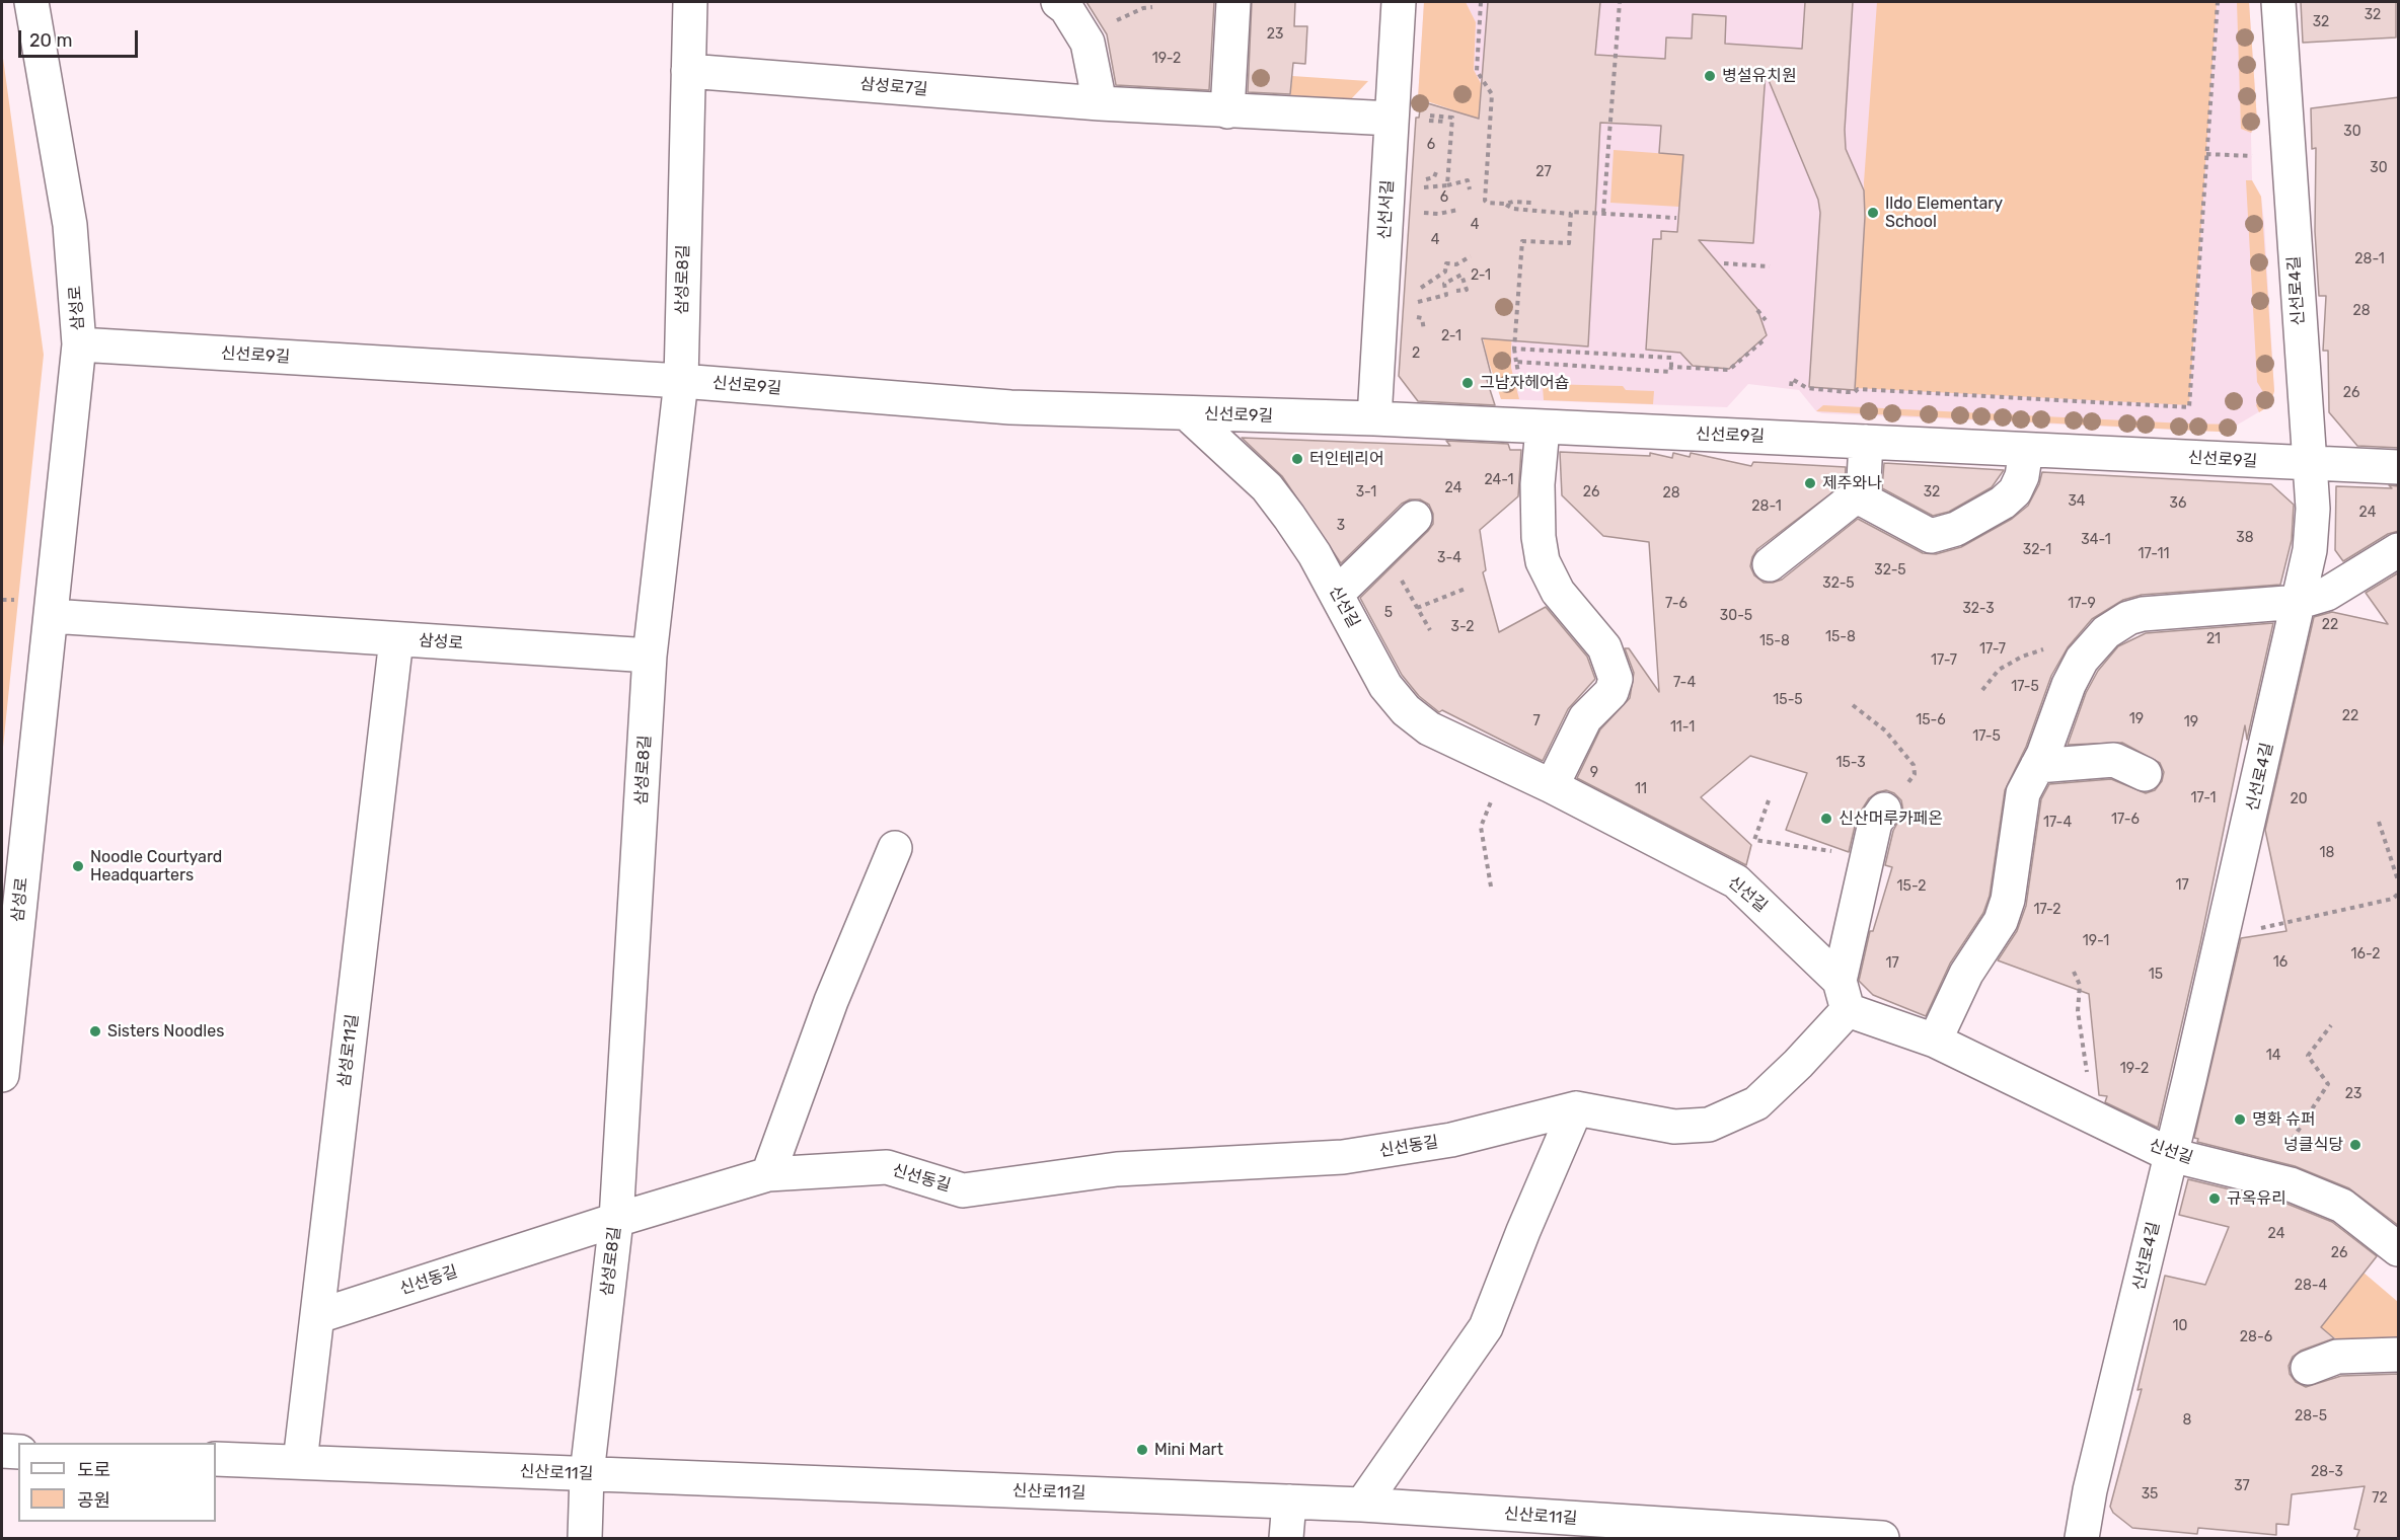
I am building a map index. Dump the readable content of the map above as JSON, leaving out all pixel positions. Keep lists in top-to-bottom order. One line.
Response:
{"streets":{"street":["삼성로7길","신선서길","삼성로8길","신선로4길","삼성로","신선로9길","신선길","삼성로11길","신선동길","신산로11길"]},"crossings":[["삼성로7길","신선서길"],["삼성로7길","삼성로8길"],["신선서길","신선로9길"],["삼성로8길","삼성로"],["삼성로8길","신선로9길"],["삼성로8길","신선동길"],["삼성로8길","신산로11길"],["신선로4길","신선로9길"],["신선로4길","신선길"],["삼성로","신선로9길"],["삼성로","삼성로11길"],["신선로9길","신선길"],["신선길","신선동길"],["삼성로11길","신선동길"],["삼성로11길","신산로11길"]],"places":["병설유치원","Ildo Elementary School","그남자헤어숍","터인테리어","제주와나","신산머루카페온","Noodle Courtyard Headquarters","Sisters Noodles","명화 슈퍼","넝클식당","규옥유리","Mini Mart"],"house_numbers":["32","32","23","19-2","30","6","30","27","6","4","4","28-1","2-1","28","2-1","2","26","24-1","24","3-1","26","32","28","34","36","28-1","24","3","38","34-1","32-1","17-11","3-4","32-5","32-5","7-6","17-9","32-3","5","30-5","22","3-2","15-8","21","15-8","17-7","17-7","7-4","17-5","15-5","22","19","15-6","7","19","11-1","17-5","15-3","9","11","17-1","20","17-6","17-4","18","17","15-2","17-2","19-1","16-2","16","17","15","14","19-2","23","24","26","28-4","10","28-6","28-5","8","28-3","37","35","72"],"legend":["도로","공원"],"scale_bar":"20 m"}
